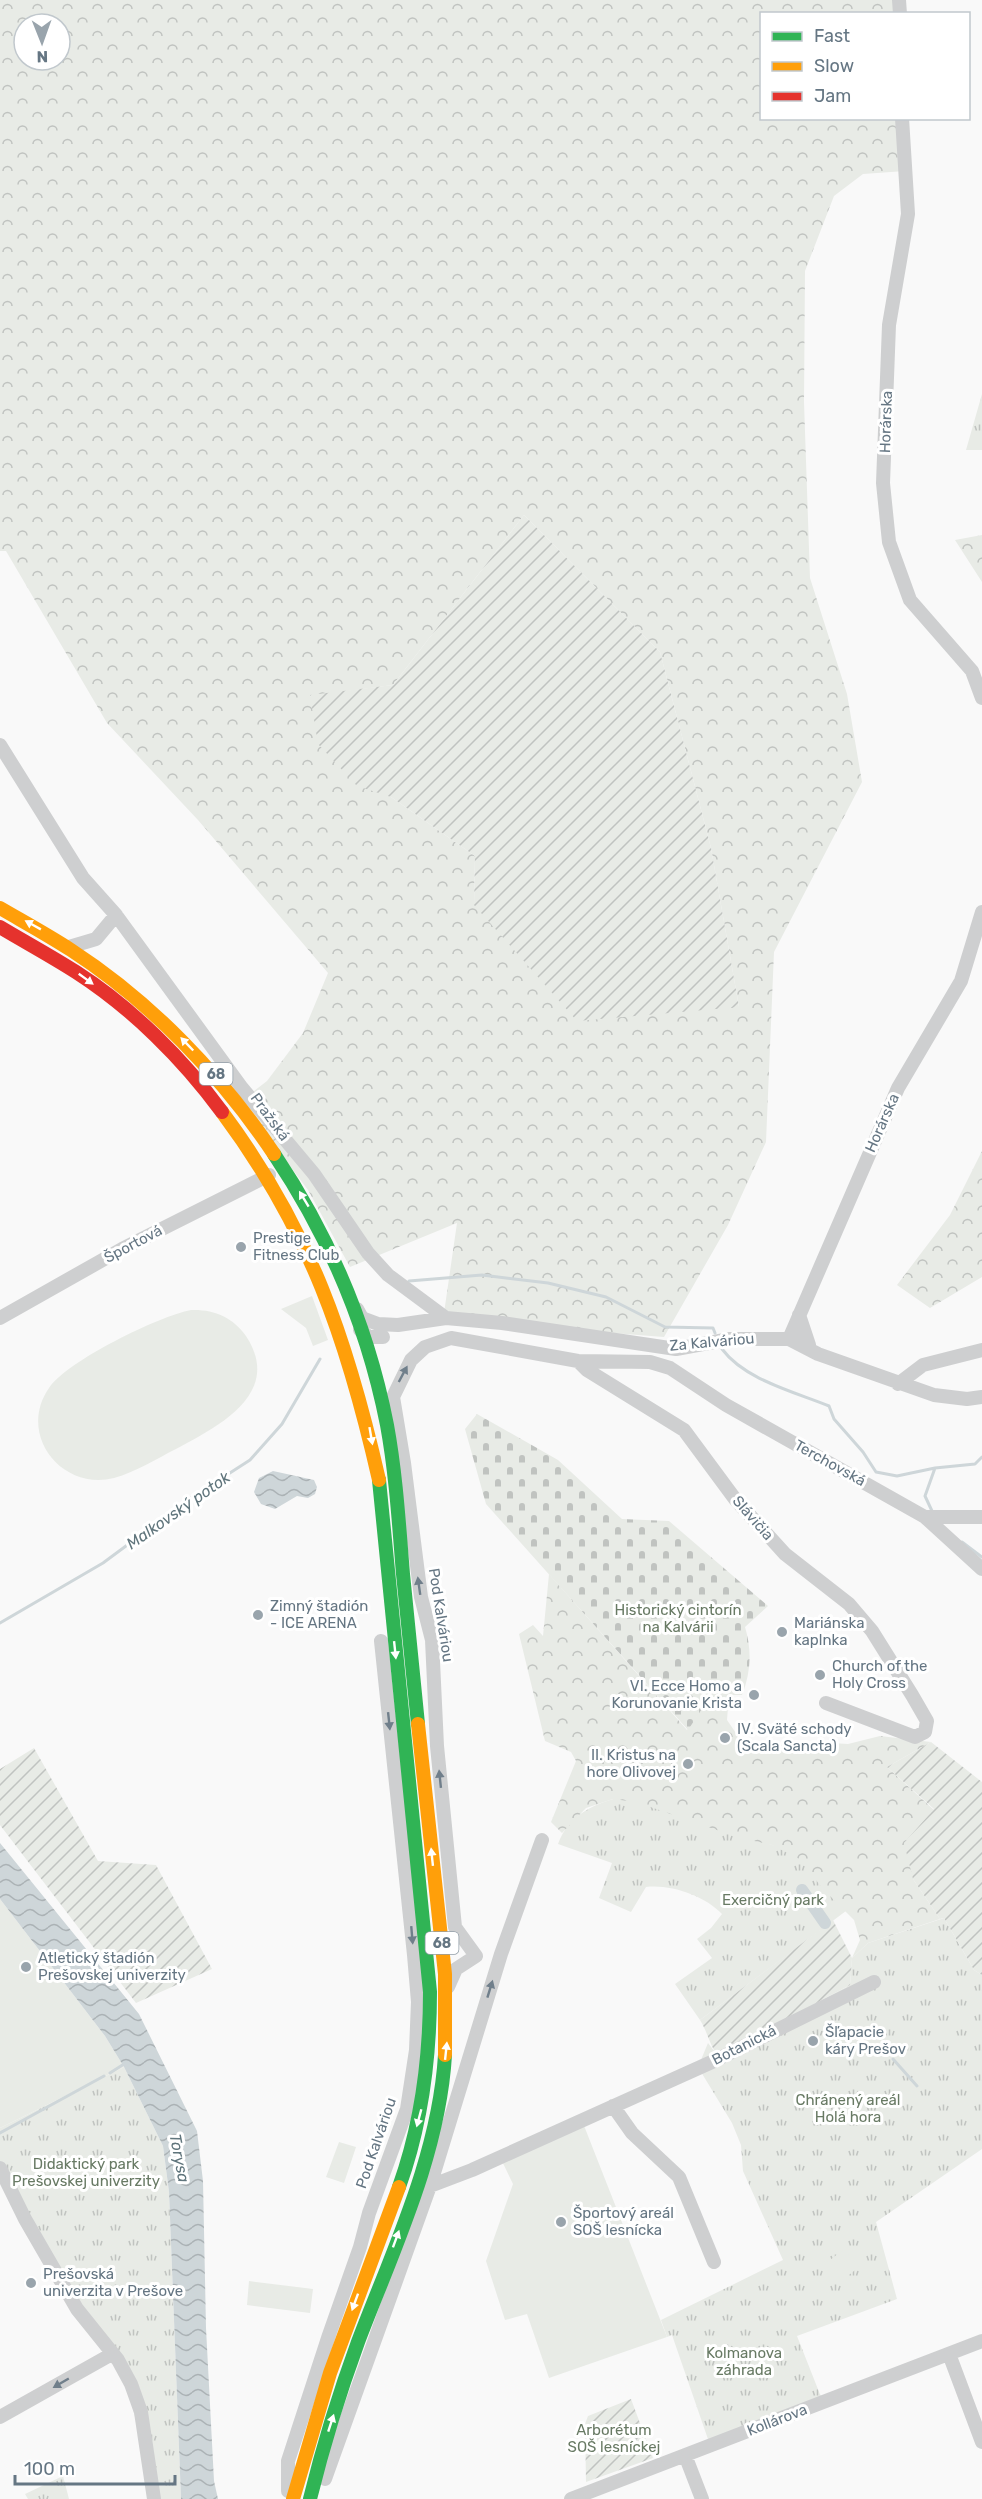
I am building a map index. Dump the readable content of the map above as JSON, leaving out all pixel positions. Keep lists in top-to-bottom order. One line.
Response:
{"streets":{"main road":["68","Pražská","Pod Kalváriou"],"street":["Horárska","Športová","Za Kalváriou","Terchovská","Slávičia","Botanická","Kollárova"]},"crossings":[["Horárska","Za Kalváriou"],["68","Športová"],["Pražská","Za Kalváriou"],["Pražská","Pod Kalváriou"],["Za Kalváriou","Pod Kalváriou"],["Terchovská","Slávičia"],["Slávičia","Pod Kalváriou"]],"water":["Malkovský potok","Torysa"],"parks":["Historický cintorín na Kalvárii","Exercičný park","Chránený areál Holá hora","Didaktický park Prešovskej univerzity","Kolmanova záhrada","Arborétum SOŠ lesníckej"],"places":["Prestige Fitness Club","Zimný štadión - ICE ARENA","Mariánska kaplnka","Church of the Holy Cross","VI. Ecce Homo a Korunovanie Krista","IV. Sväté schody (Scala Sancta)","II. Kristus na hore Olivovej","Atletický štadión Prešovskej univerzity","Šľapacie káry Prešov","Športový areál SOŠ lesnícka","Prešovská univerzita v Prešove"],"legend":["Fast","Slow","Jam"],"scale_bar":"100 m","north":"bottom"}
